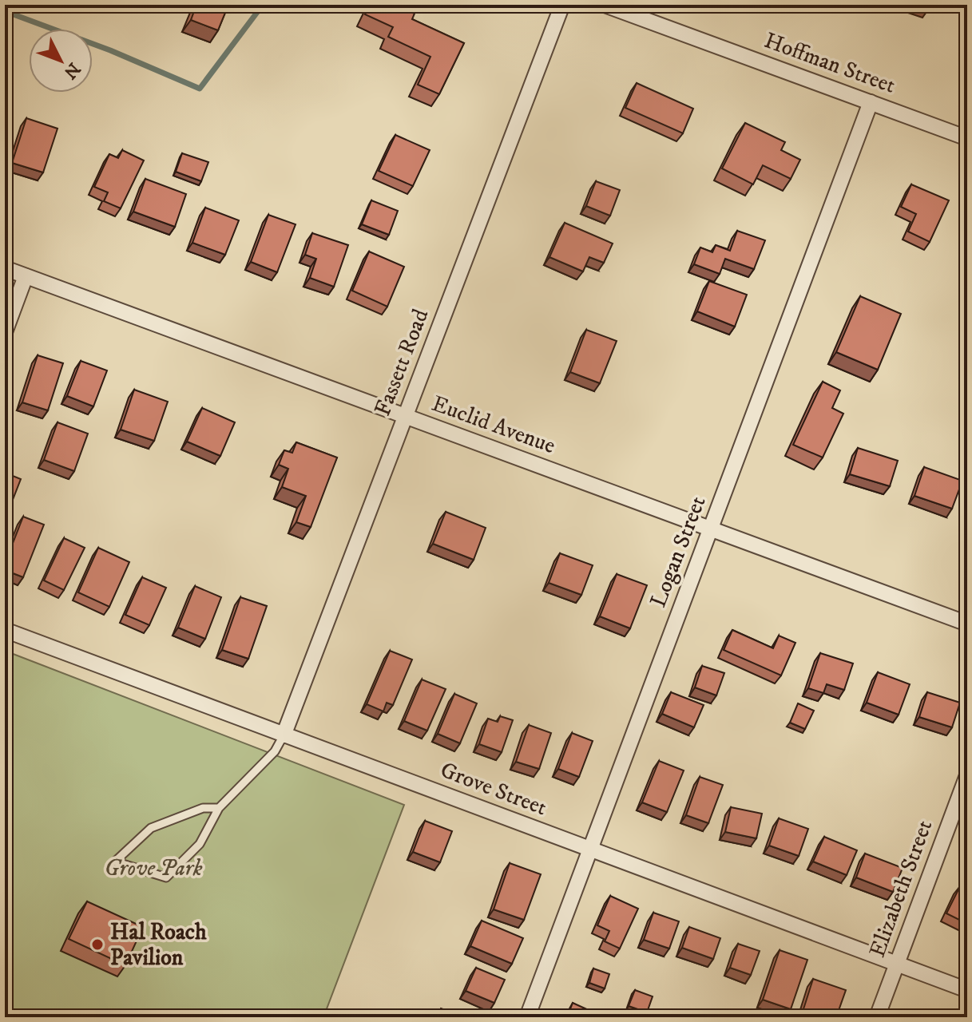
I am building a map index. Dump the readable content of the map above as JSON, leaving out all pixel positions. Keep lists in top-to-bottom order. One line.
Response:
{"streets":{"street":["Hoffman Street","Fassett Road","Euclid Avenue","Logan Street","Grove Street","Elizabeth Street"]},"crossings":[["Hoffman Street","Logan Street"],["Fassett Road","Euclid Avenue"],["Fassett Road","Grove Street"],["Euclid Avenue","Logan Street"],["Logan Street","Grove Street"],["Grove Street","Elizabeth Street"]],"parks":["Grove Park"],"places":["Hal Roach Pavilion"],"north":"bottom right"}
